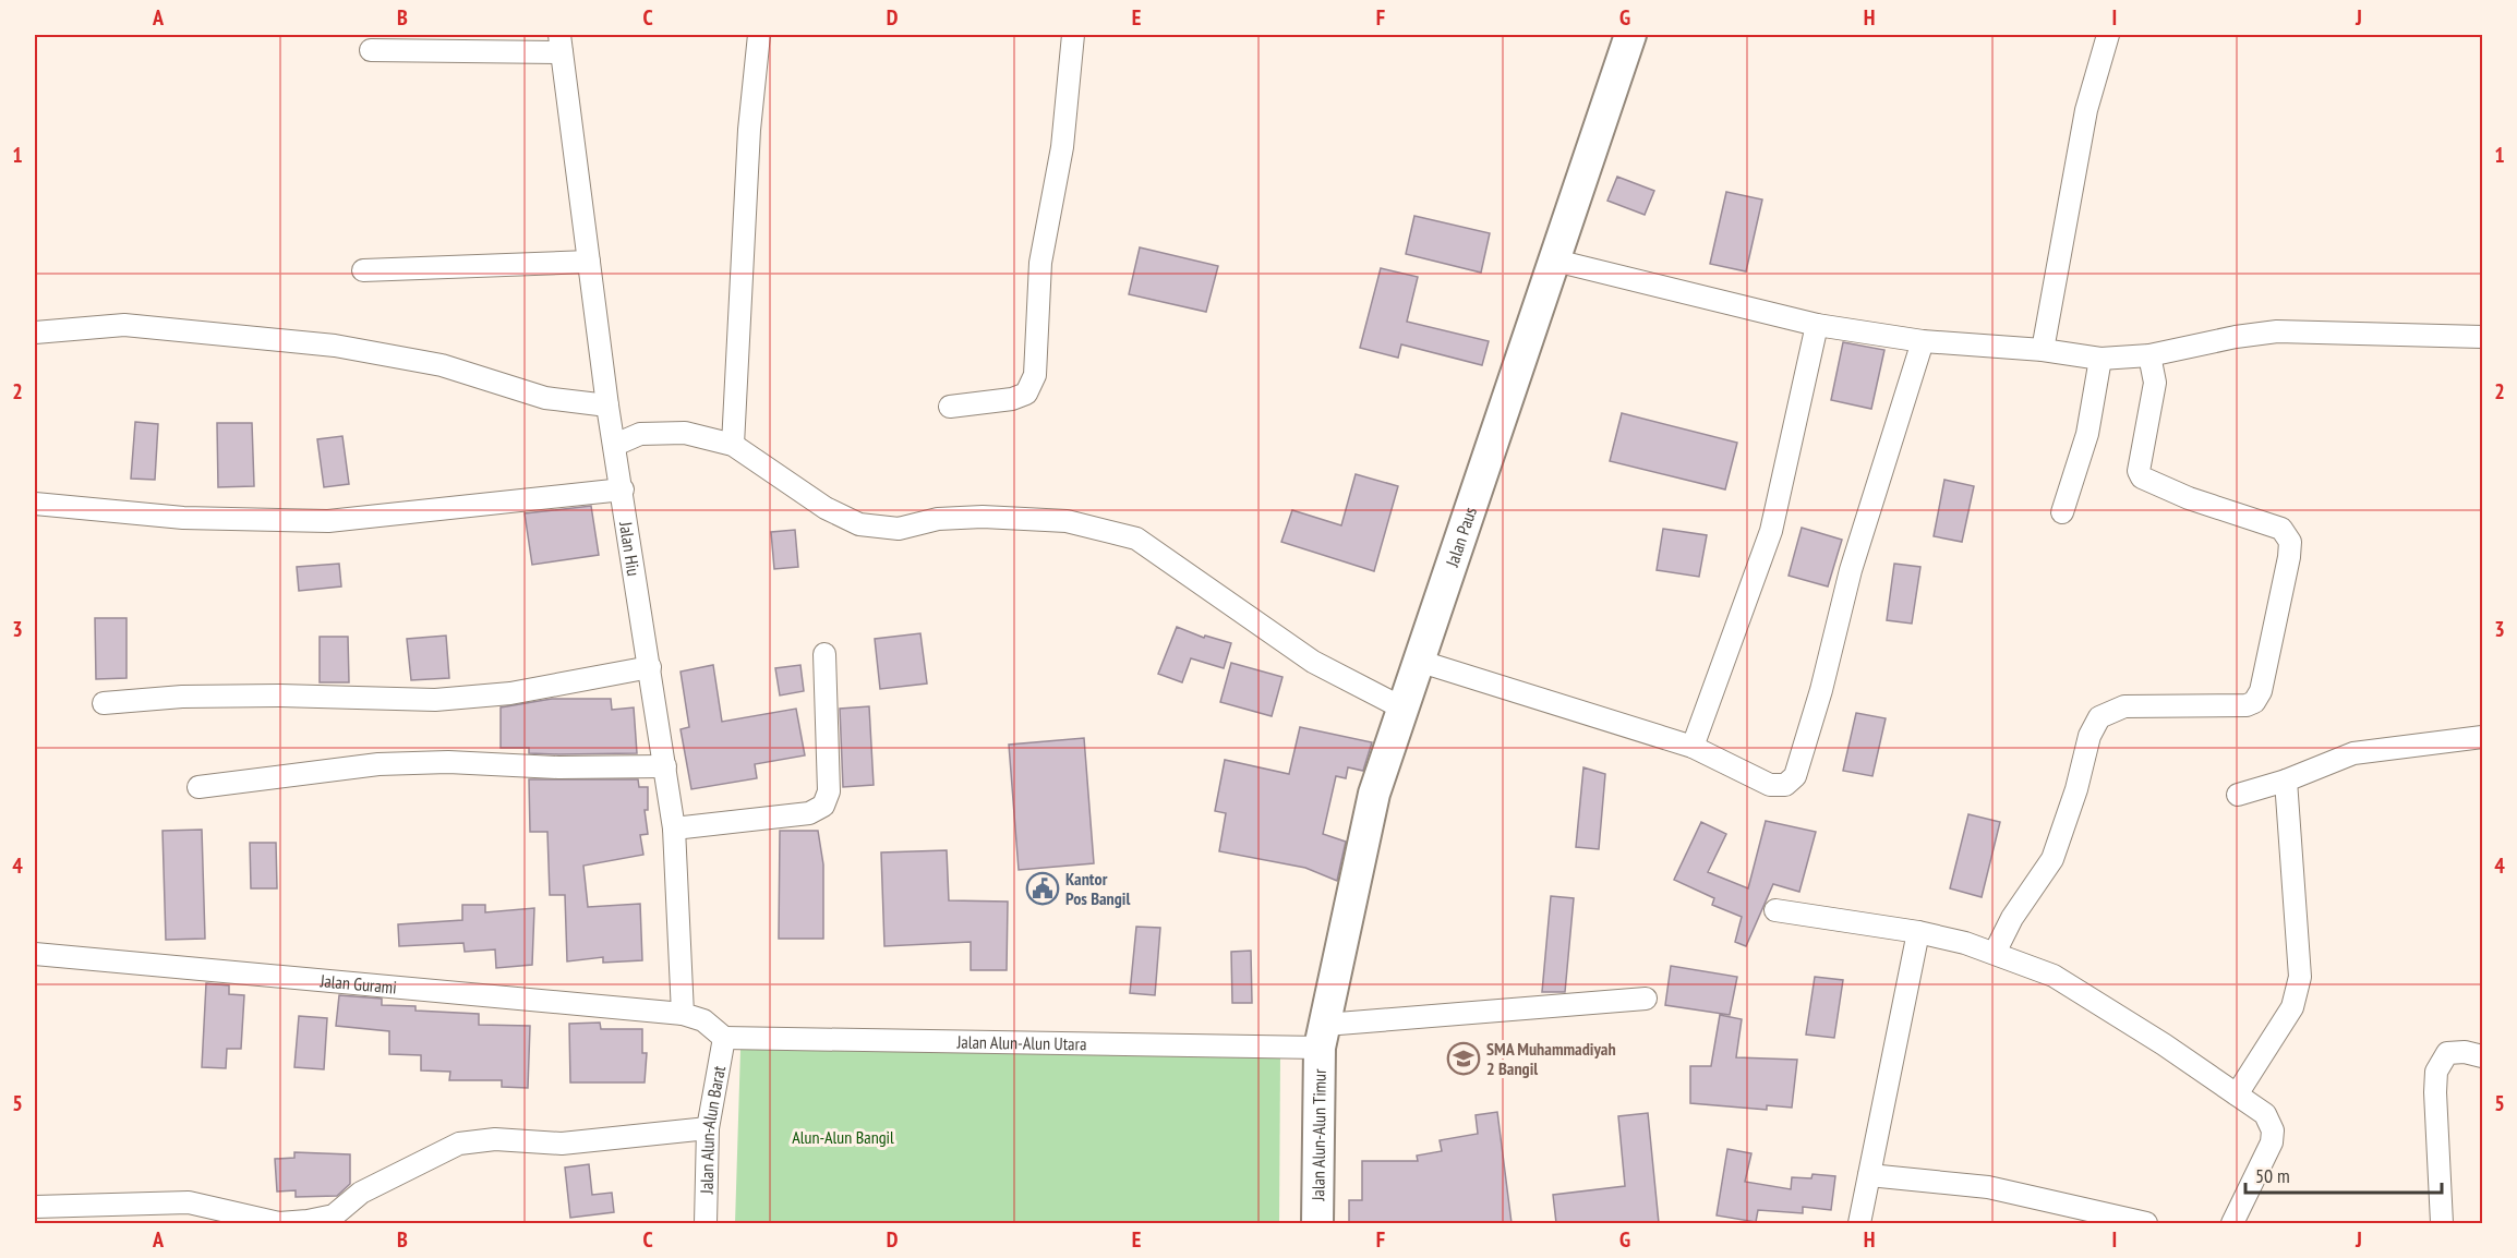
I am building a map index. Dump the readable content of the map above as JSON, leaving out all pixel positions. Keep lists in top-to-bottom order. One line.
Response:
{"streets":{"main road":["Jalan Paus","Jalan Alun-Alun Timur"],"street":["Jalan Hiu","Jalan Gurami","Jalan Alun-Alun Utara","Jalan Alun-Alun Barat"]},"crossings":[["Jalan Paus","Jalan Alun-Alun Utara"],["Jalan Paus","Jalan Alun-Alun Timur"],["Jalan Hiu","Jalan Gurami"],["Jalan Alun-Alun Utara","Jalan Alun-Alun Barat"],["Jalan Alun-Alun Utara","Jalan Alun-Alun Timur"]],"parks":["Alun-Alun Bangil"],"places":{"public building":["Kantor Pos Bangil"],"school or university":["SMA Muhammadiyah 2 Bangil"]},"scale_bar":"50 m","grid":{"columns":["A","B","C","D","E","F","G","H","I","J"],"rows":["1","2","3","4","5"]}}
